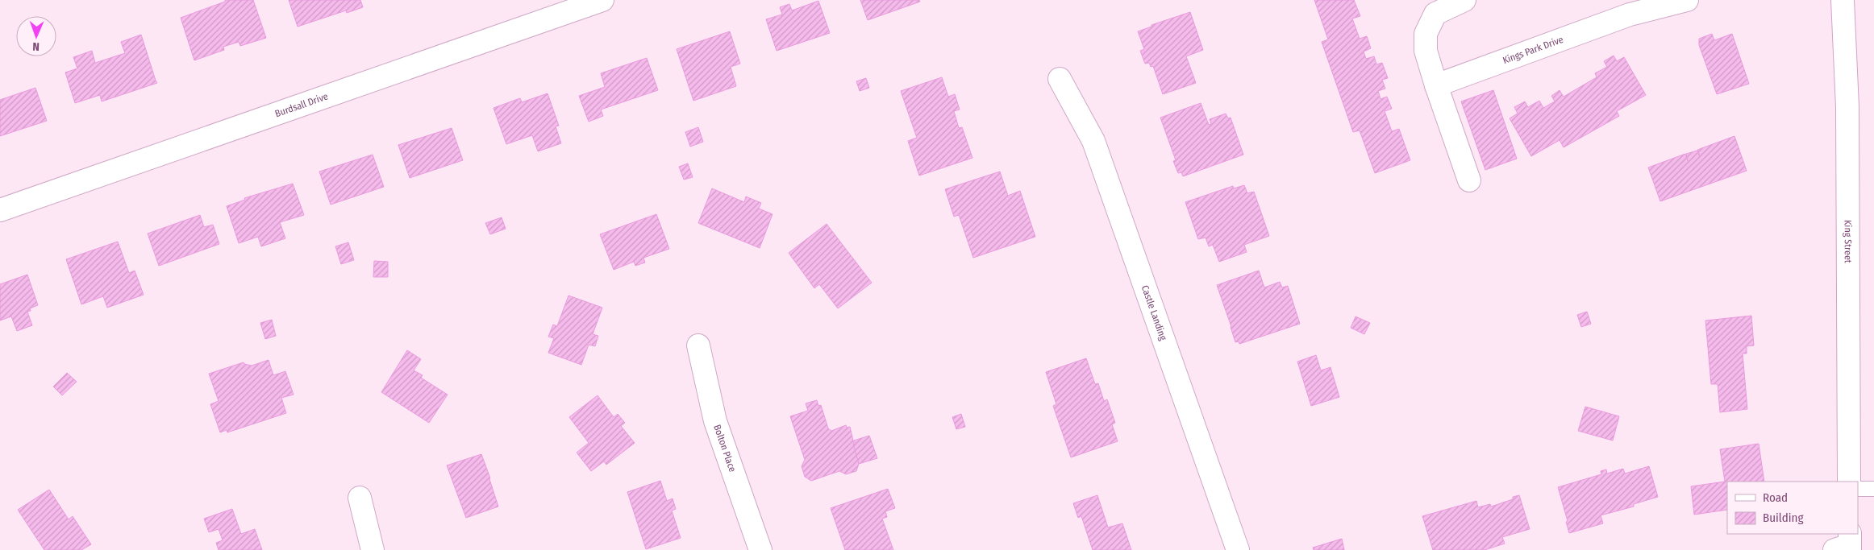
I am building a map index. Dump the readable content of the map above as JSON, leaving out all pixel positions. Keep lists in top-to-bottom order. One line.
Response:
{"streets":{"street":["Kings Park Drive","Burdsall Drive","King Street","Castle Landing","Bolton Place"]},"legend":["Road","Building"],"north":"bottom"}
